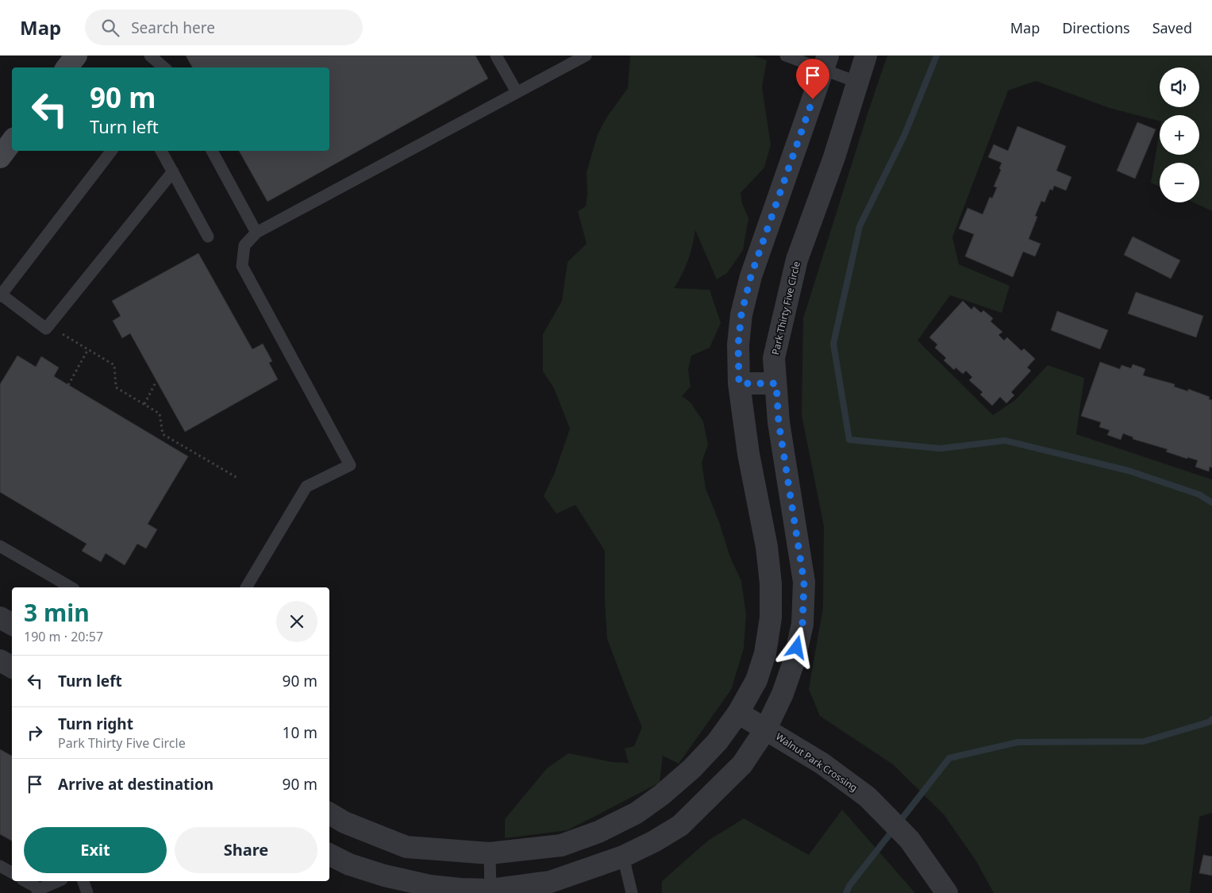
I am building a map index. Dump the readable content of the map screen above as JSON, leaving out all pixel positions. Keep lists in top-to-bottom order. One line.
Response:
{"streets":{"street":["Park Thirty Five Circle","Walnut Park Crossing"]},"crossings":[["Park Thirty Five Circle","Walnut Park Crossing"]],"page":{"header":"Map","search":"Search here","nav":["Map","Directions","Saved"],"map_buttons":["+","−"],"turn":["90 m","Turn left"],"heading":["3 min","190 m · 20:57"],"list":[{"name":"Turn left","value":"90 m"},{"name":"Turn right","note":"Park Thirty Five Circle","value":"10 m"},{"name":"Arrive at destination","value":"90 m"}],"buttons":["Exit","Share"]}}
